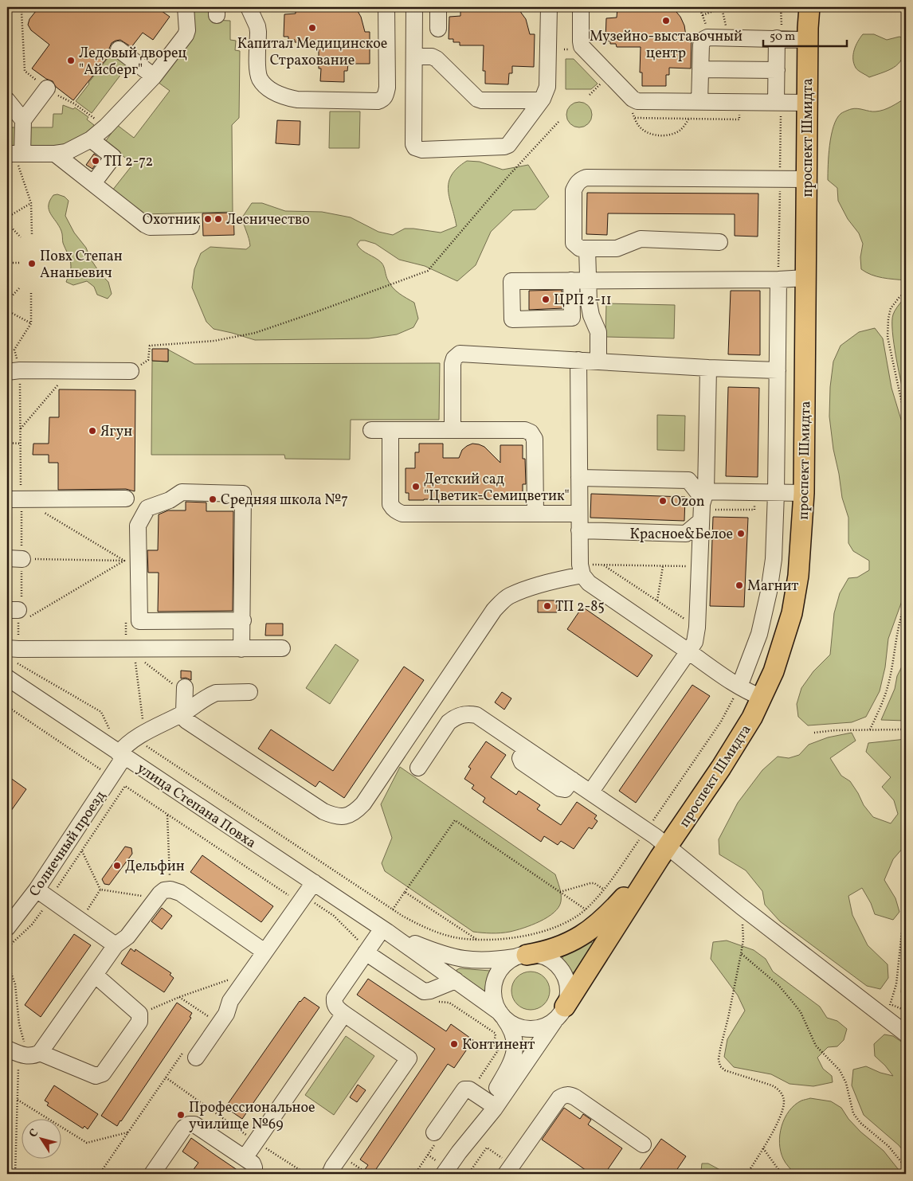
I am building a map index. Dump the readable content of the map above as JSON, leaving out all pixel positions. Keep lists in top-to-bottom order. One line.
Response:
{"streets":{"main road":["проспект Шмидта"],"street":["улица Степана Повха","Солнечный проезд"]},"crossings":[["проспект Шмидта","улица Степана Повха"],["улица Степана Повха","Солнечный проезд"]],"places":["Музейно-выставочный центр","Капитал Медицинское Страхование","Ледовый дворец \"Айсберг\"","ТП 2-72","Охотник","Лесничество","Повх Степан Ананьевич","ЦРП 2-11","Ягун","Детский сад \"Цветик-Семицветик\"","Средняя школа №7","Ozon","Красное&Белое","Магнит","ТП 2-85","Дельфин","Континент","Профессиональное училище №69"],"scale_bar":"50 m","north":"top left"}
